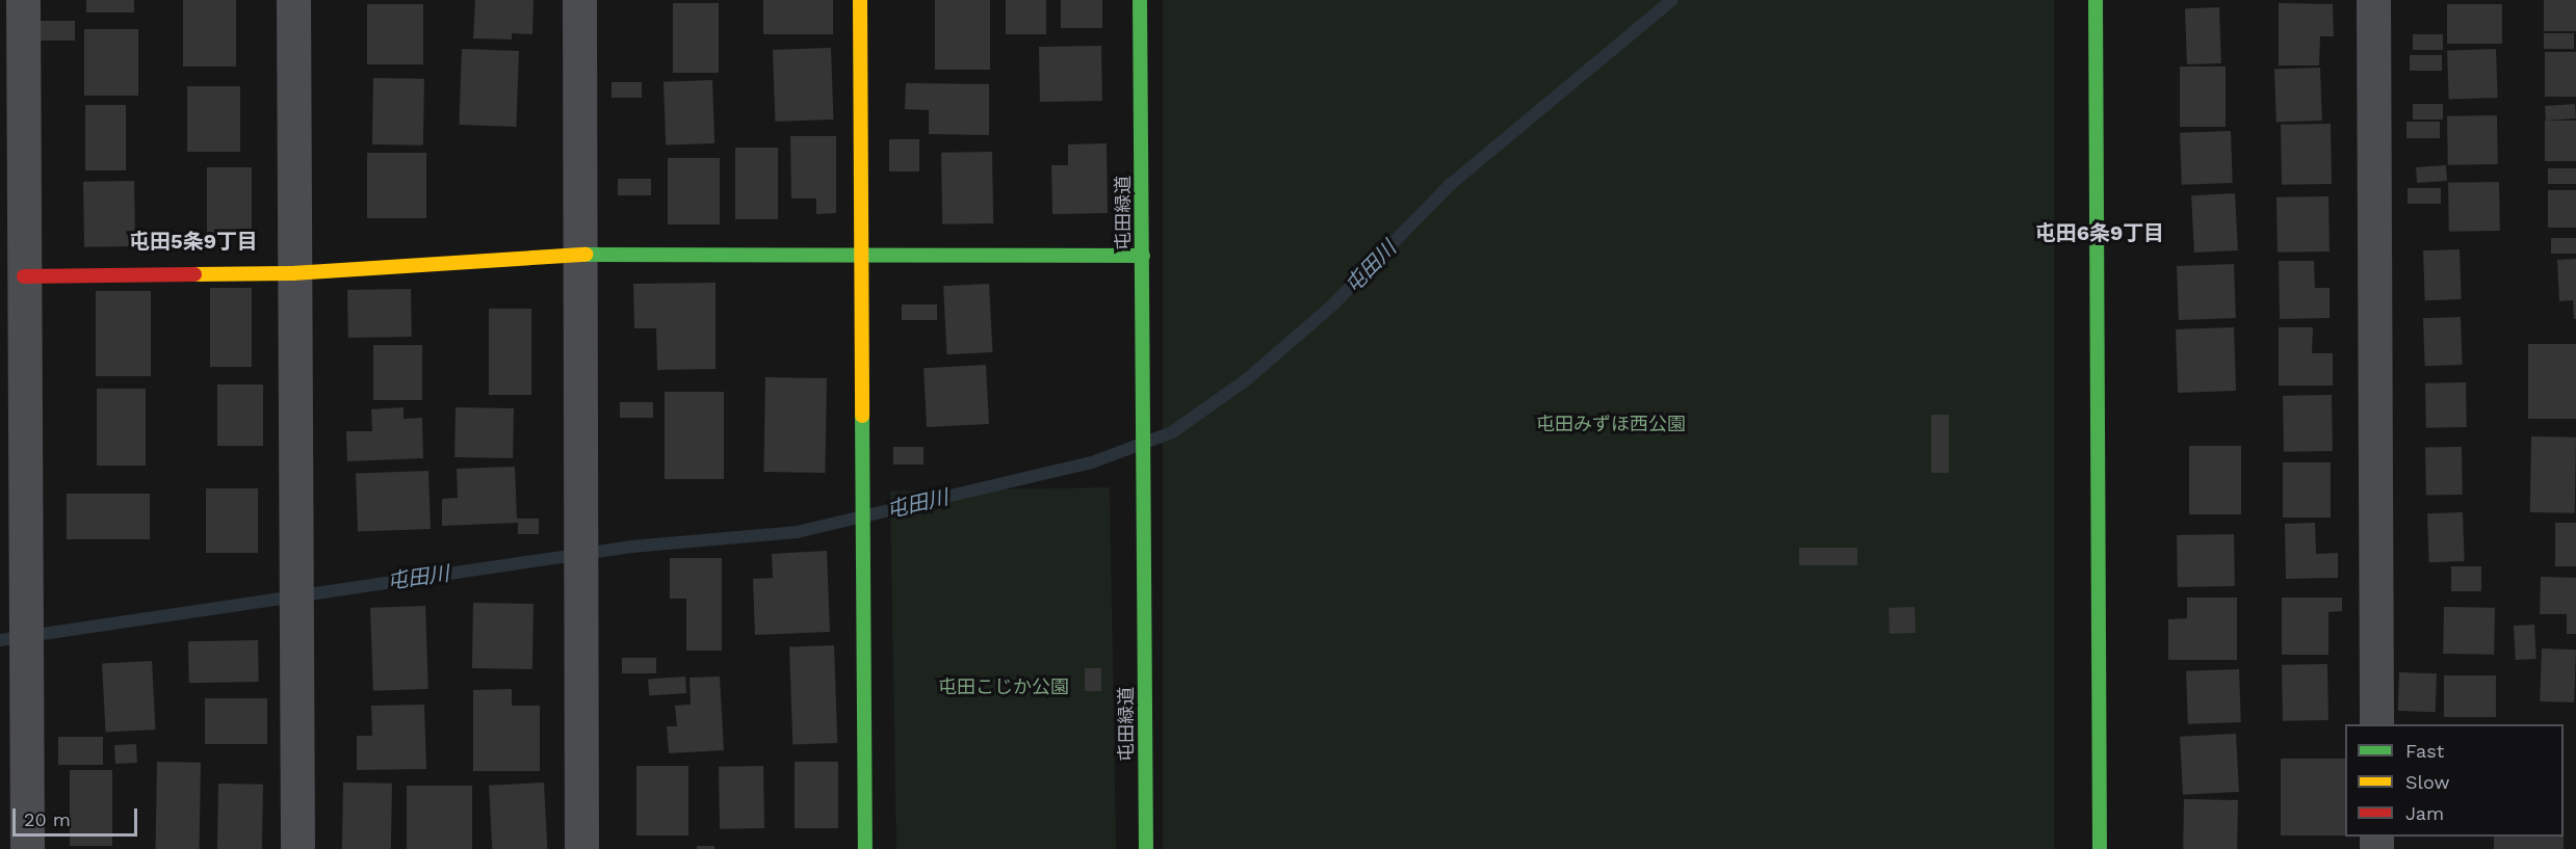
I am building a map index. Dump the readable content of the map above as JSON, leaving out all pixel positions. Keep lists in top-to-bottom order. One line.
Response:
{"streets":{"street":["屯田緑道"]},"districts":["屯田6条9丁目","屯田5条9丁目"],"water":["屯田川"],"parks":["屯田みずほ西公園","屯田こじか公園"],"legend":["Fast","Slow","Jam"],"scale_bar":"20 m"}
